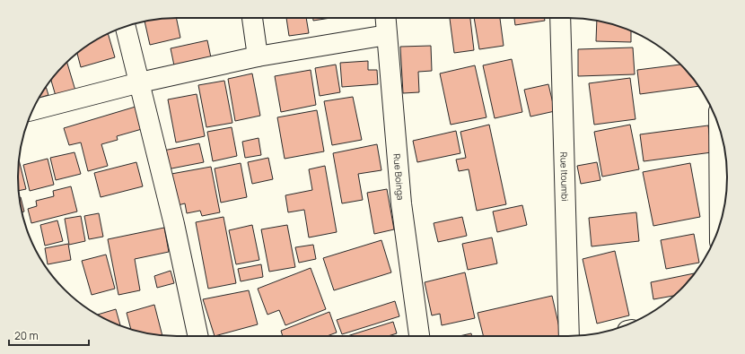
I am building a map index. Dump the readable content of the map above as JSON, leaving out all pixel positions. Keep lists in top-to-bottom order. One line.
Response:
{"streets":{"street":["Rue Boinga","Rue Itoumbi"]},"scale_bar":"20 m"}
